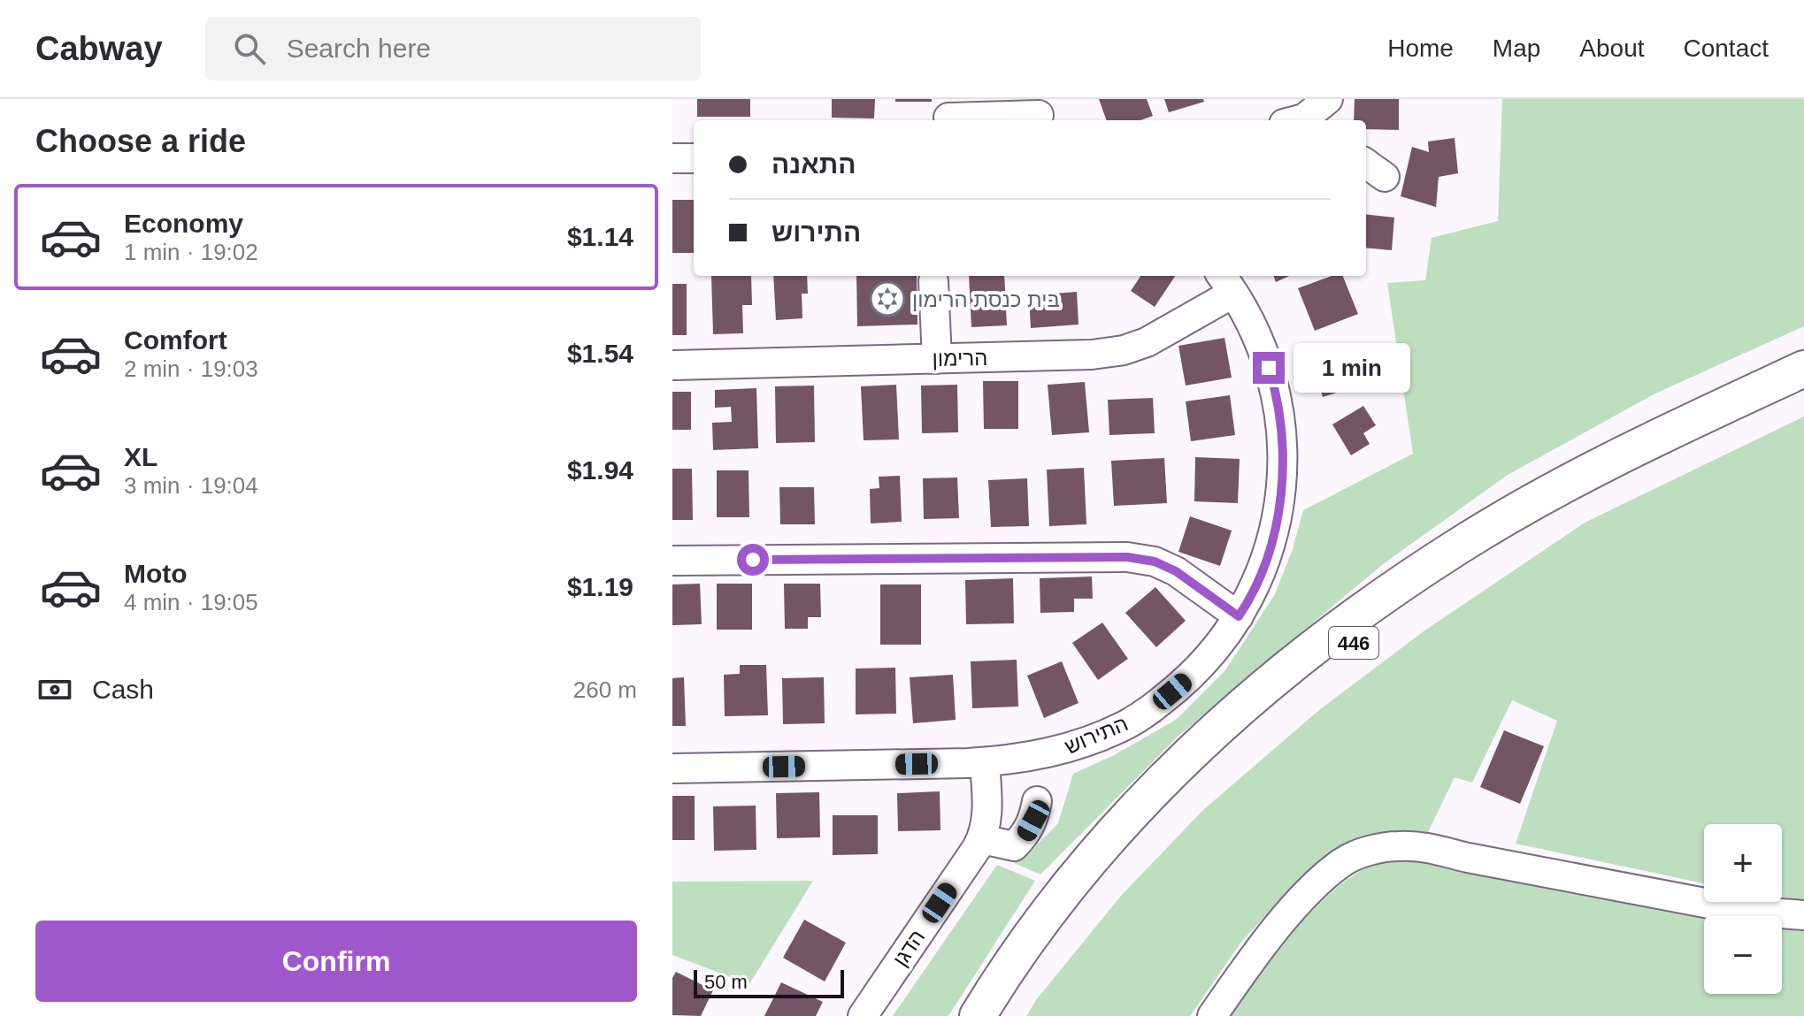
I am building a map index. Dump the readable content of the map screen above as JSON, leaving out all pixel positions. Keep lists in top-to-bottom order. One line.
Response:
{"streets":{"main road":["446"],"street":["הרימון","התירוש","הדגן"]},"crossings":[["הרימון","התירוש"],["התירוש","הדגן"]],"places":{"synagogue":["בית כנסת הרימון"]},"scale_bar":"50 m","page":{"header":"Cabway","search":"Search here","nav":["Home","Map","About","Contact"],"heading":"Choose a ride","banner":["התאנה","התירוש"],"list":[{"name":"Economy","note":"1 min · 19:02","value":"$1.14"},{"name":"Comfort","note":"2 min · 19:03","value":"$1.54"},{"name":"XL","note":"3 min · 19:04","value":"$1.94"},{"name":"Moto","note":"4 min · 19:05","value":"$1.19"}],"bubble":"1 min","pay":["Cash","260 m"],"map_buttons":["+","−"],"buttons":"Confirm","scale":"50 m"}}
